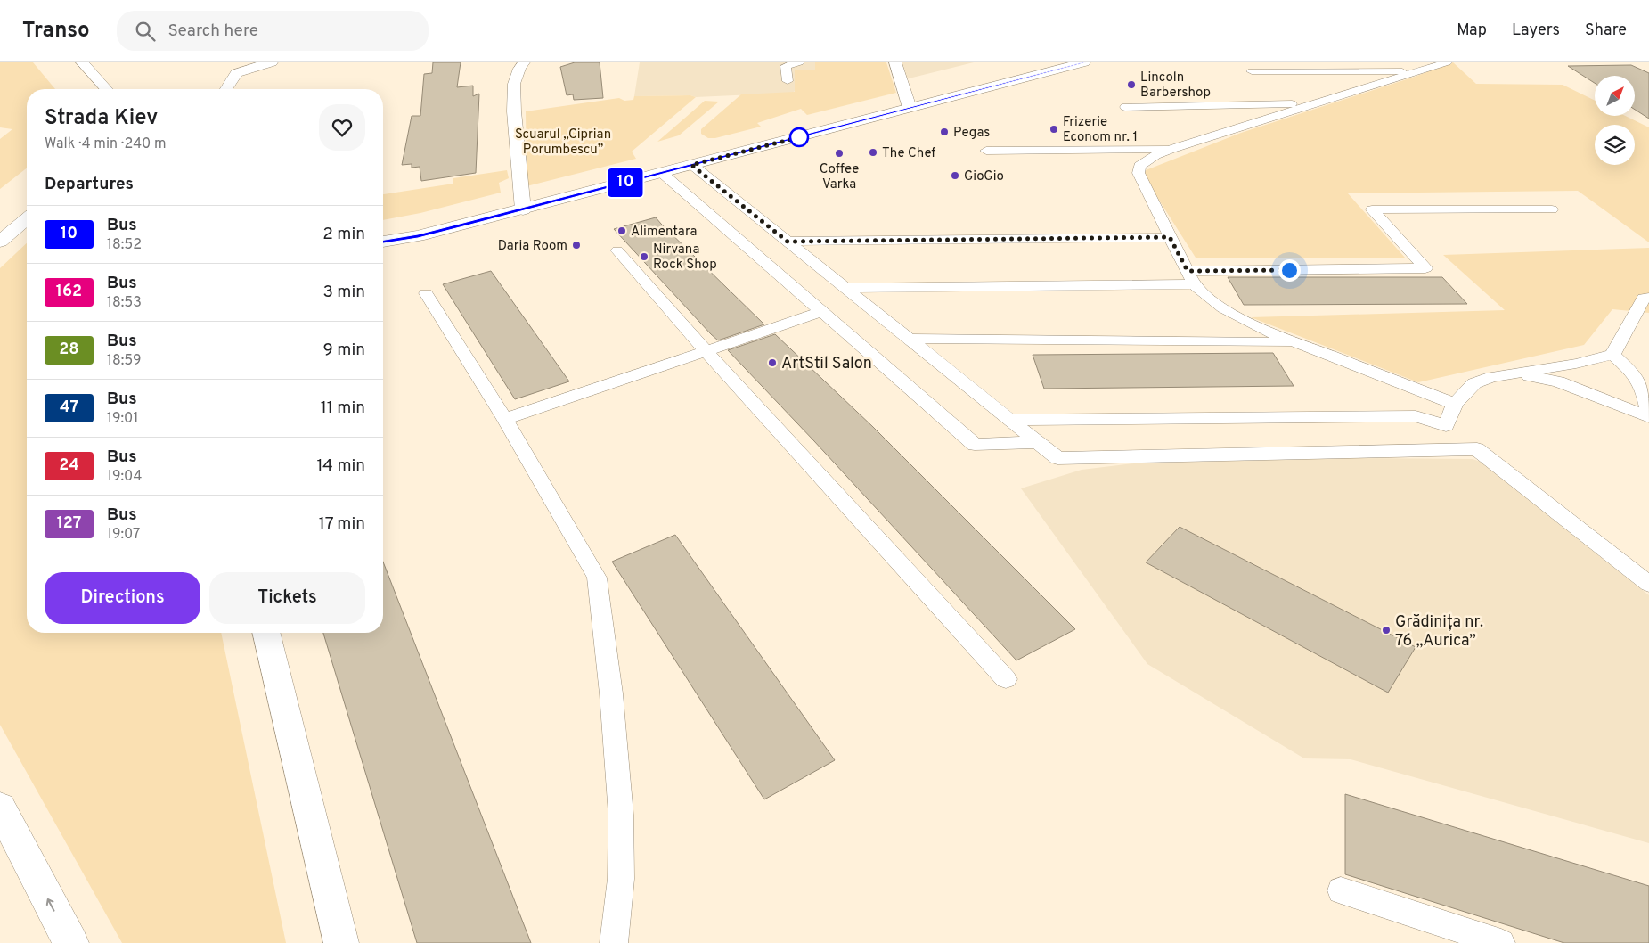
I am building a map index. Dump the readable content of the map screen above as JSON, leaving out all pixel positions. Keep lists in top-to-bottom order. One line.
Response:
{"parks":["Scuarul „Ciprian Porumbescu”"],"places":["Lincoln Barbershop","Frizerie Econom nr. 1","Pegas","The Chef","Coffee Varka","GioGio","Alimentara","Daria Room","Nirvana Rock Shop","ArtStil Salon","Grădinița nr. 76 „Aurica”"],"lines":["bus line 10"],"north":"top right","page":{"header":"Transo","search":"Search here","nav":["Map","Layers","Share"],"on_map":"10","heading":[["Strada Kiev","Walk · 4 min · 240 m"],"Departures"],"list":[{"mark":"10","name":"Bus","note":"18:52","value":"2 min"},{"mark":"162","name":"Bus","note":"18:53","value":"3 min"},{"mark":"28","name":"Bus","note":"18:59","value":"9 min"},{"mark":"47","name":"Bus","note":"19:01","value":"11 min"},{"mark":"24","name":"Bus","note":"19:04","value":"14 min"},{"mark":"127","name":"Bus","note":"19:07","value":"17 min"}],"buttons":["Directions","Tickets"]}}
